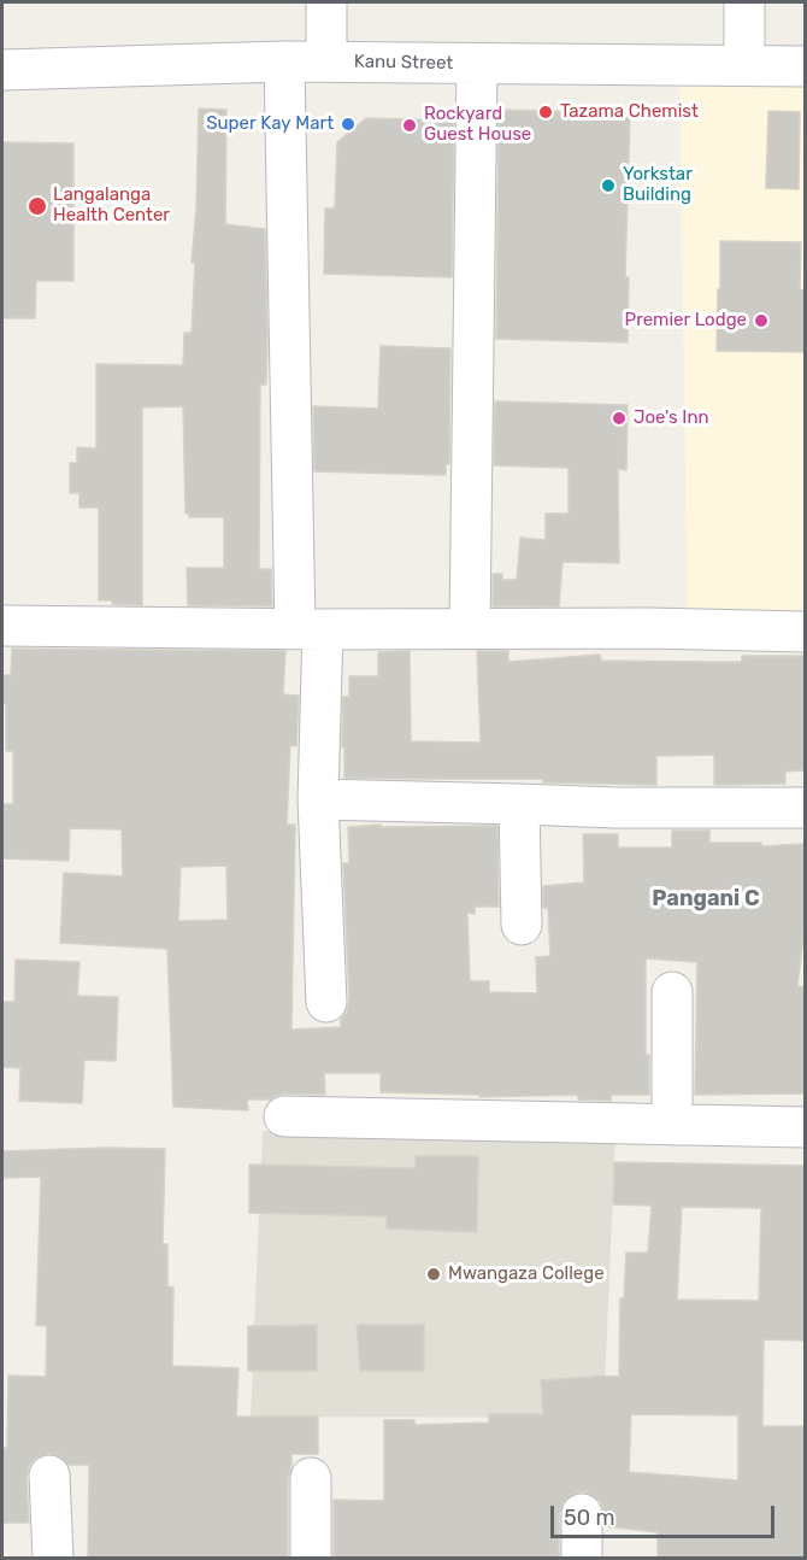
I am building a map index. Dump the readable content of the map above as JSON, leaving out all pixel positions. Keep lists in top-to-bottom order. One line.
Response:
{"streets":{"street":["Kanu Street"]},"districts":["Pangani C"],"places":["Tazama Chemist","Super Kay Mart","Rockyard Guest House","Yorkstar Building","Langalanga Health Center","Premier Lodge","Joe's Inn","Mwangaza College"],"scale_bar":"50 m"}
